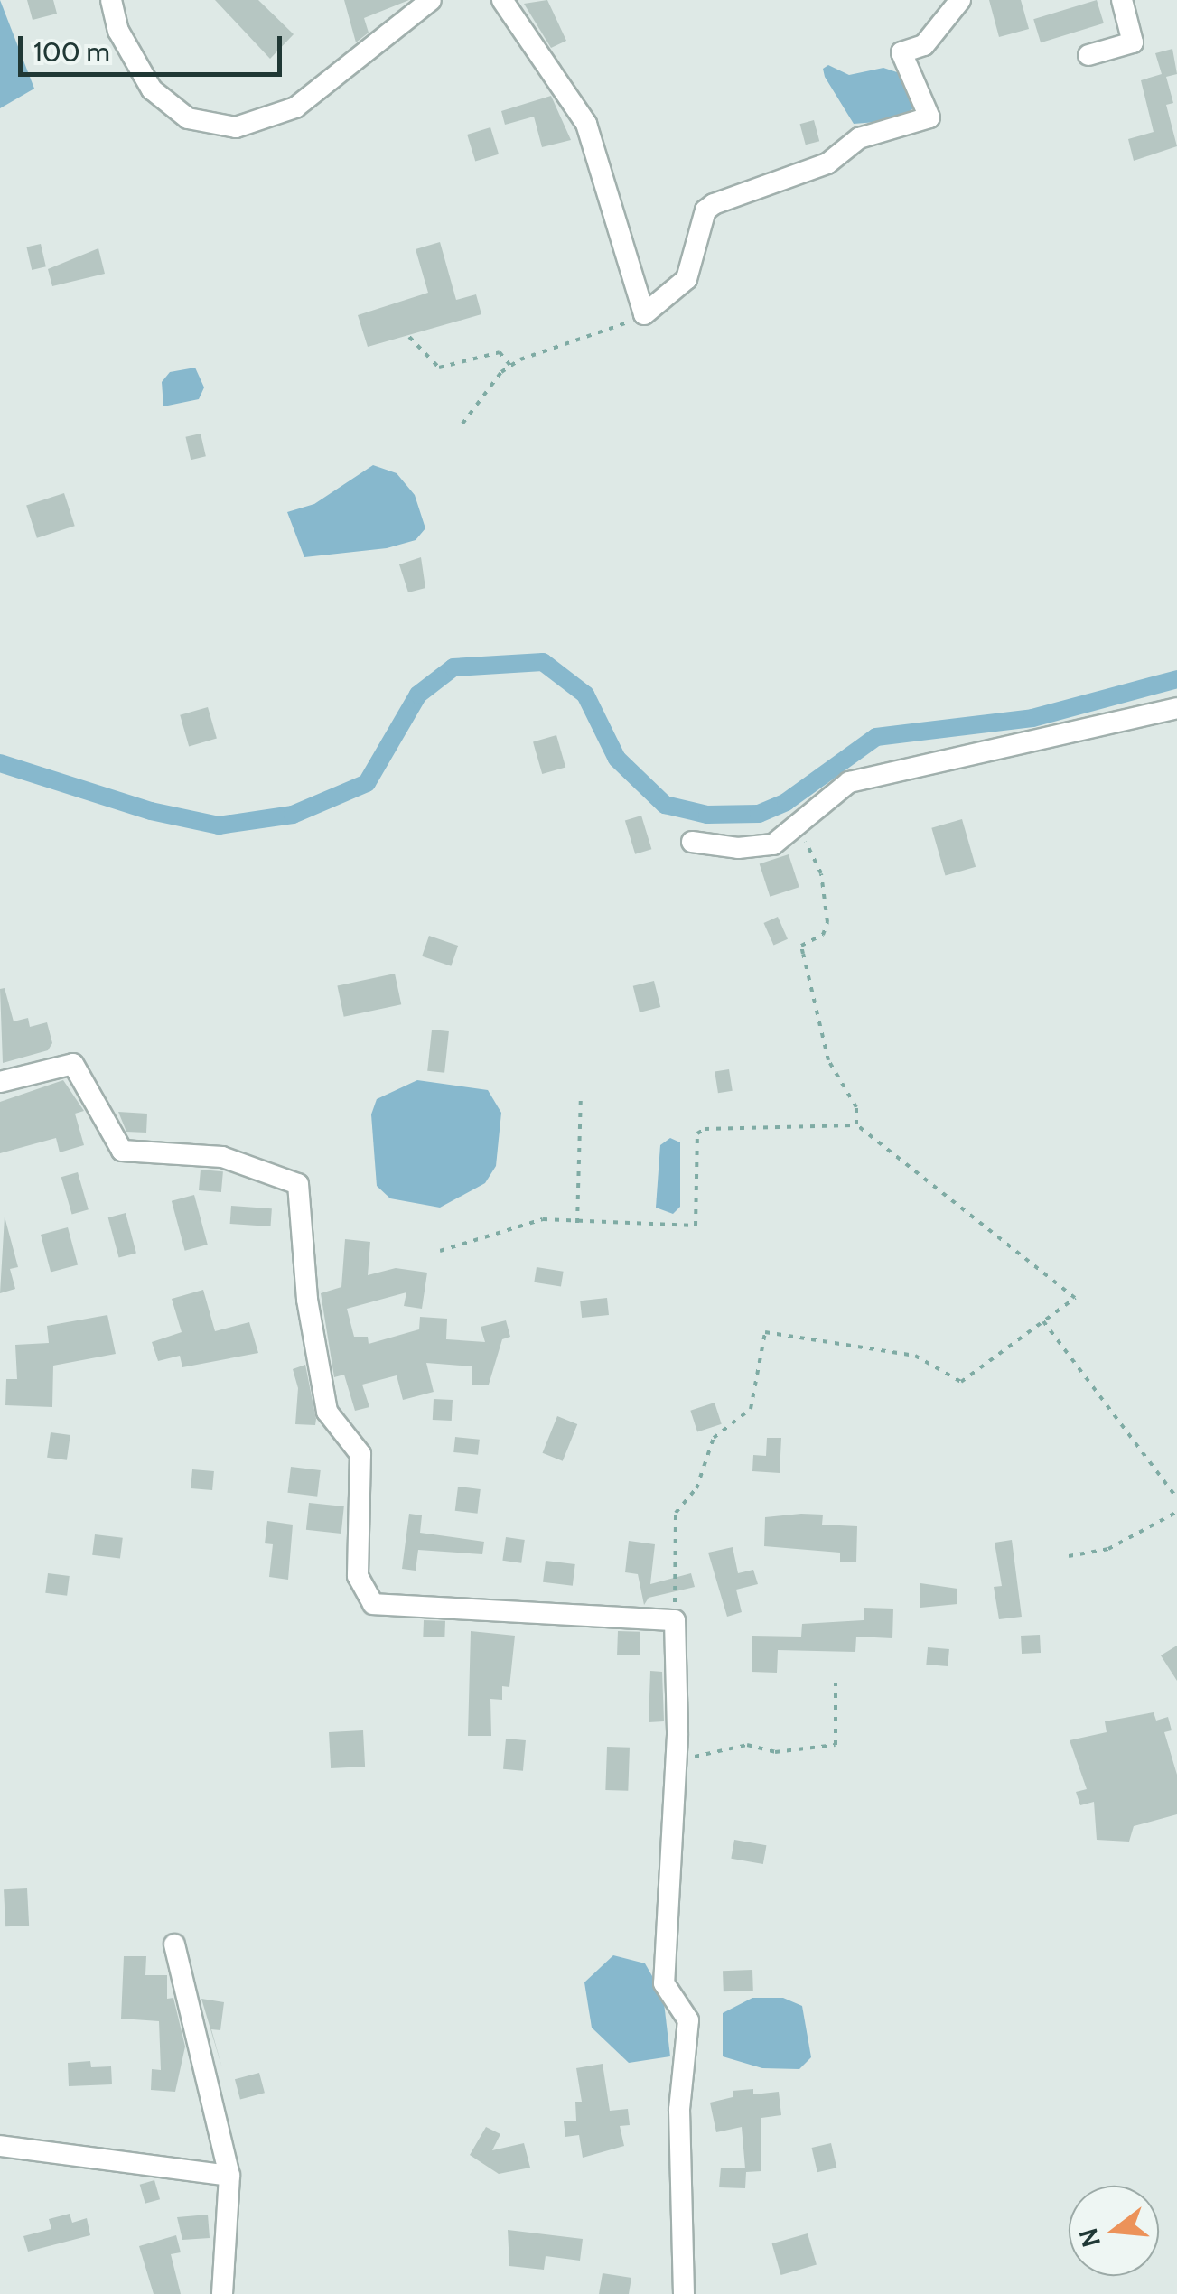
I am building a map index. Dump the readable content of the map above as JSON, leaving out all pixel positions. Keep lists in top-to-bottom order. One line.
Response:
{"scale_bar":"100 m","north":"left"}
